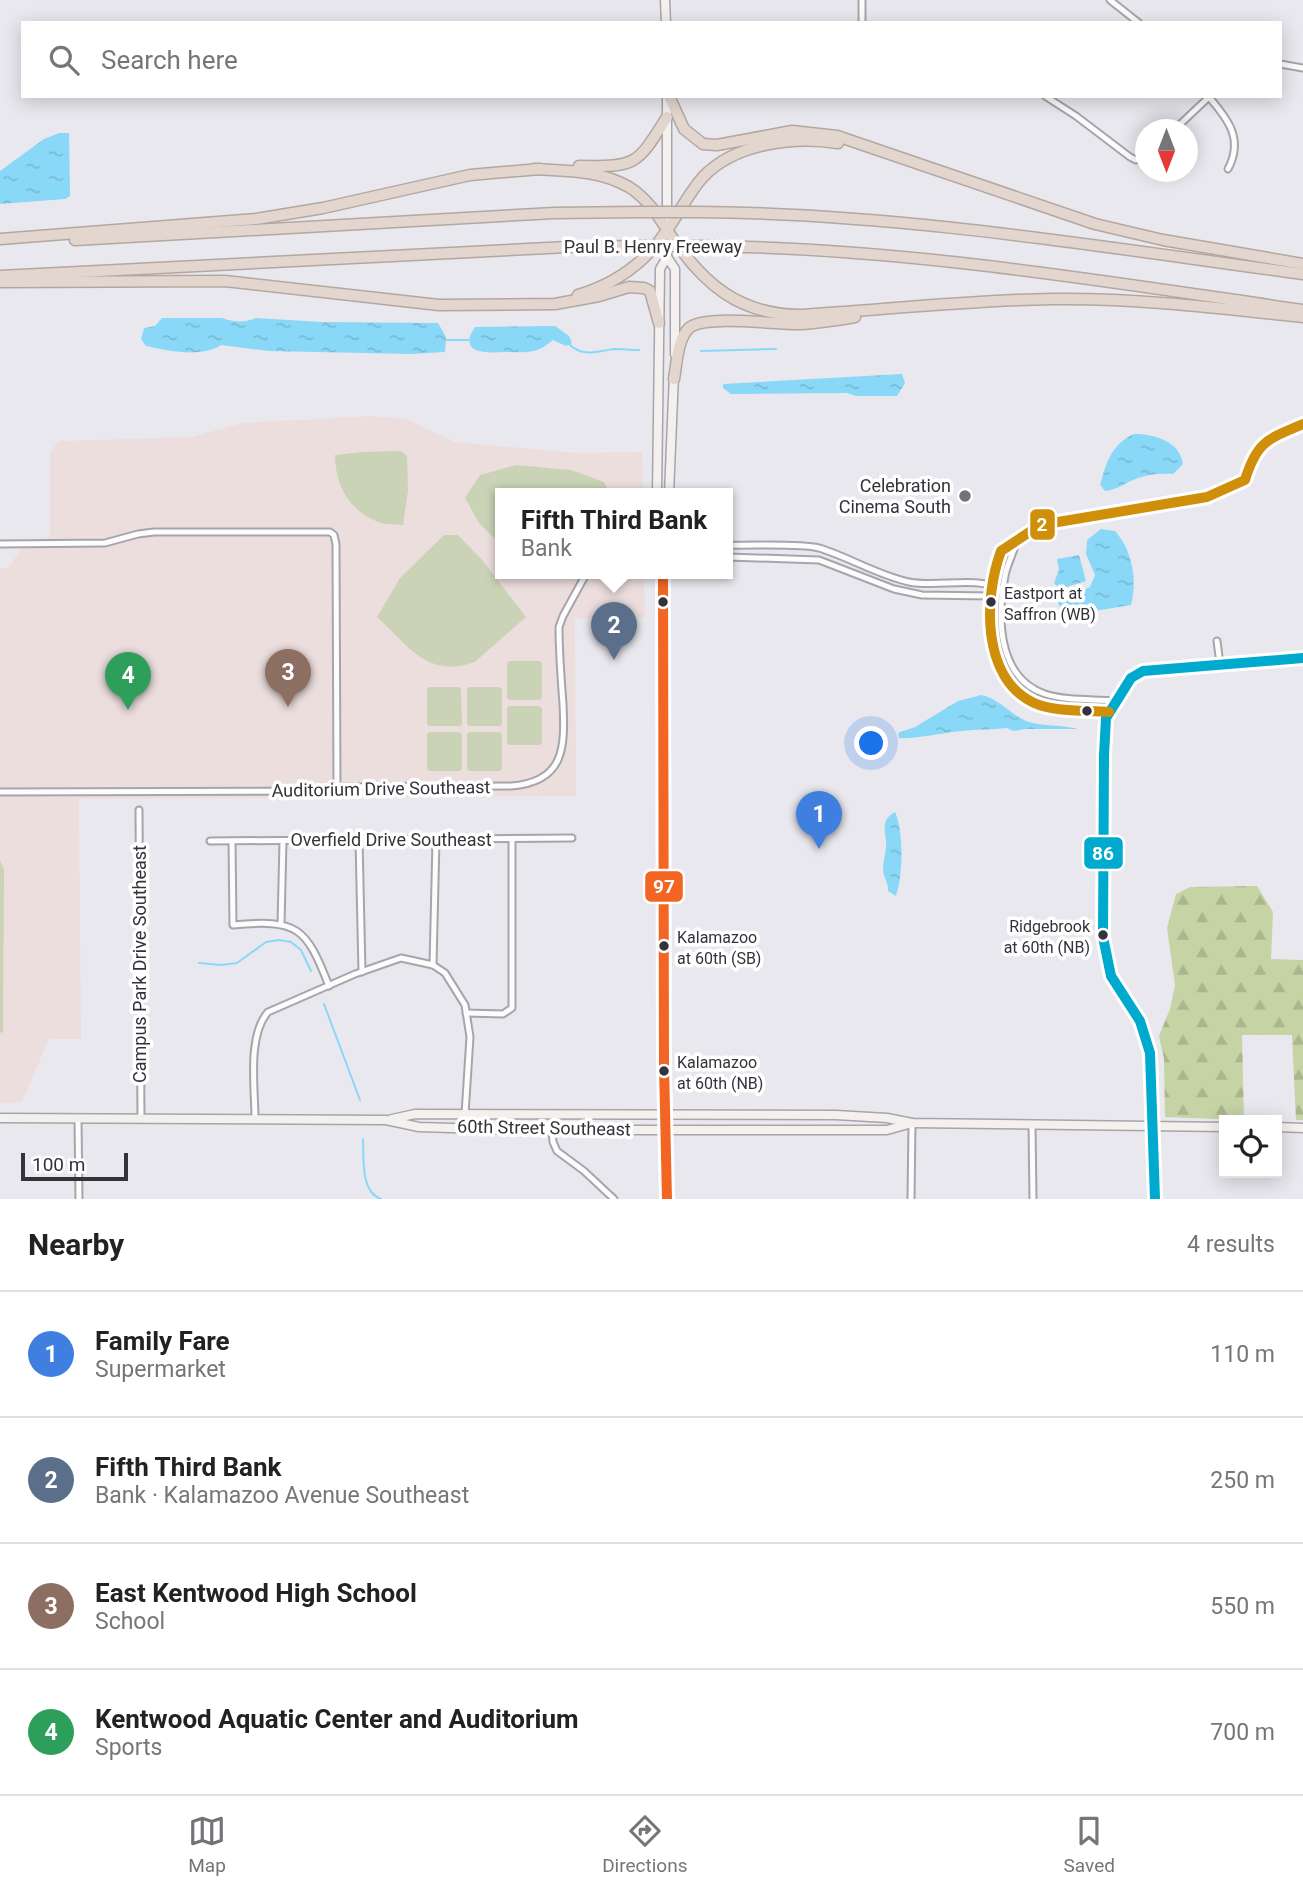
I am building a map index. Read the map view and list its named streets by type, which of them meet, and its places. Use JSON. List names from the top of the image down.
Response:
{
  "streets": {
    "highway": ["Paul B. Henry Freeway"],
    "main road": ["60th Street Southeast"],
    "street": ["Auditorium Drive Southeast", "Overfield Drive Southeast", "Campus Park Drive Southeast"]
  },
  "crossings": [
    ["Campus Park Drive Southeast", "60th Street Southeast"]
  ],
  "places": [
    "Celebration Cinema South",
    "Eastport at Saffron (WB)",
    "Ridgebrook at 60th (NB)",
    "Kalamazoo at 60th (SB)",
    "Kalamazoo at 60th (NB)"
  ],
  "lines": ["transit line 2", "transit line 97", "transit line 86"],
  "scale_bar": "100 m",
  "north": "bottom",
  "page": {
    "search": "Search here",
    "popup": ["Fifth Third Bank", "Bank"],
    "pins": [
      "2",
      "3",
      "4",
      "1"
    ],
    "scale": "100 m",
    "heading": ["Nearby", "4 results"],
    "list": [
      {
        "mark": "1",
        "name": "Family Fare",
        "note": "Supermarket",
        "value": "110 m"
      },
      {
        "mark": "2",
        "name": "Fifth Third Bank",
        "note": "Bank · Kalamazoo Avenue Southeast",
        "value": "250 m"
      },
      {
        "mark": "3",
        "name": "East Kentwood High School",
        "note": "School",
        "value": "550 m"
      },
      {
        "mark": "4",
        "name": "Kentwood Aquatic Center and Auditorium",
        "note": "Sports",
        "value": "700 m"
      }
    ],
    "nav": ["Map", "Directions", "Saved"]
  }
}
